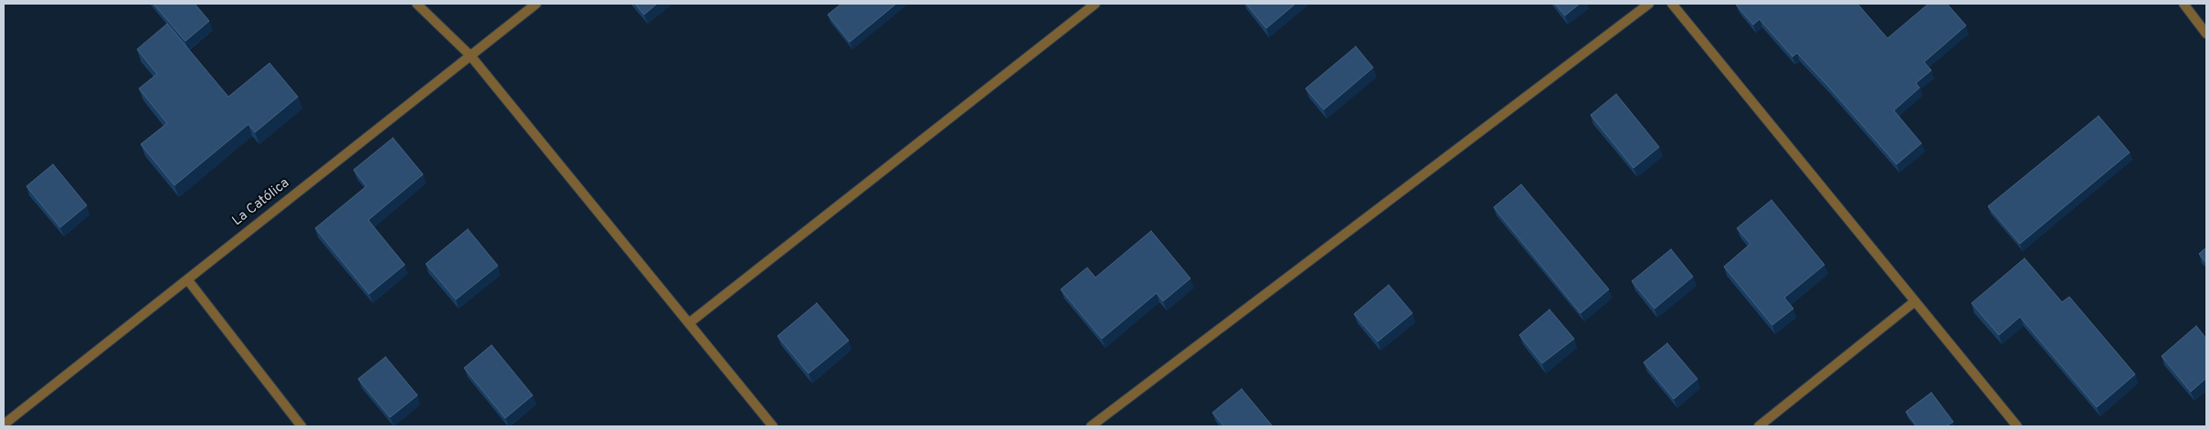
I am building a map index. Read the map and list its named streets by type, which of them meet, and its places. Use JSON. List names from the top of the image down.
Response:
{
  "streets": {
    "street": ["La Católica"]
  }
}
